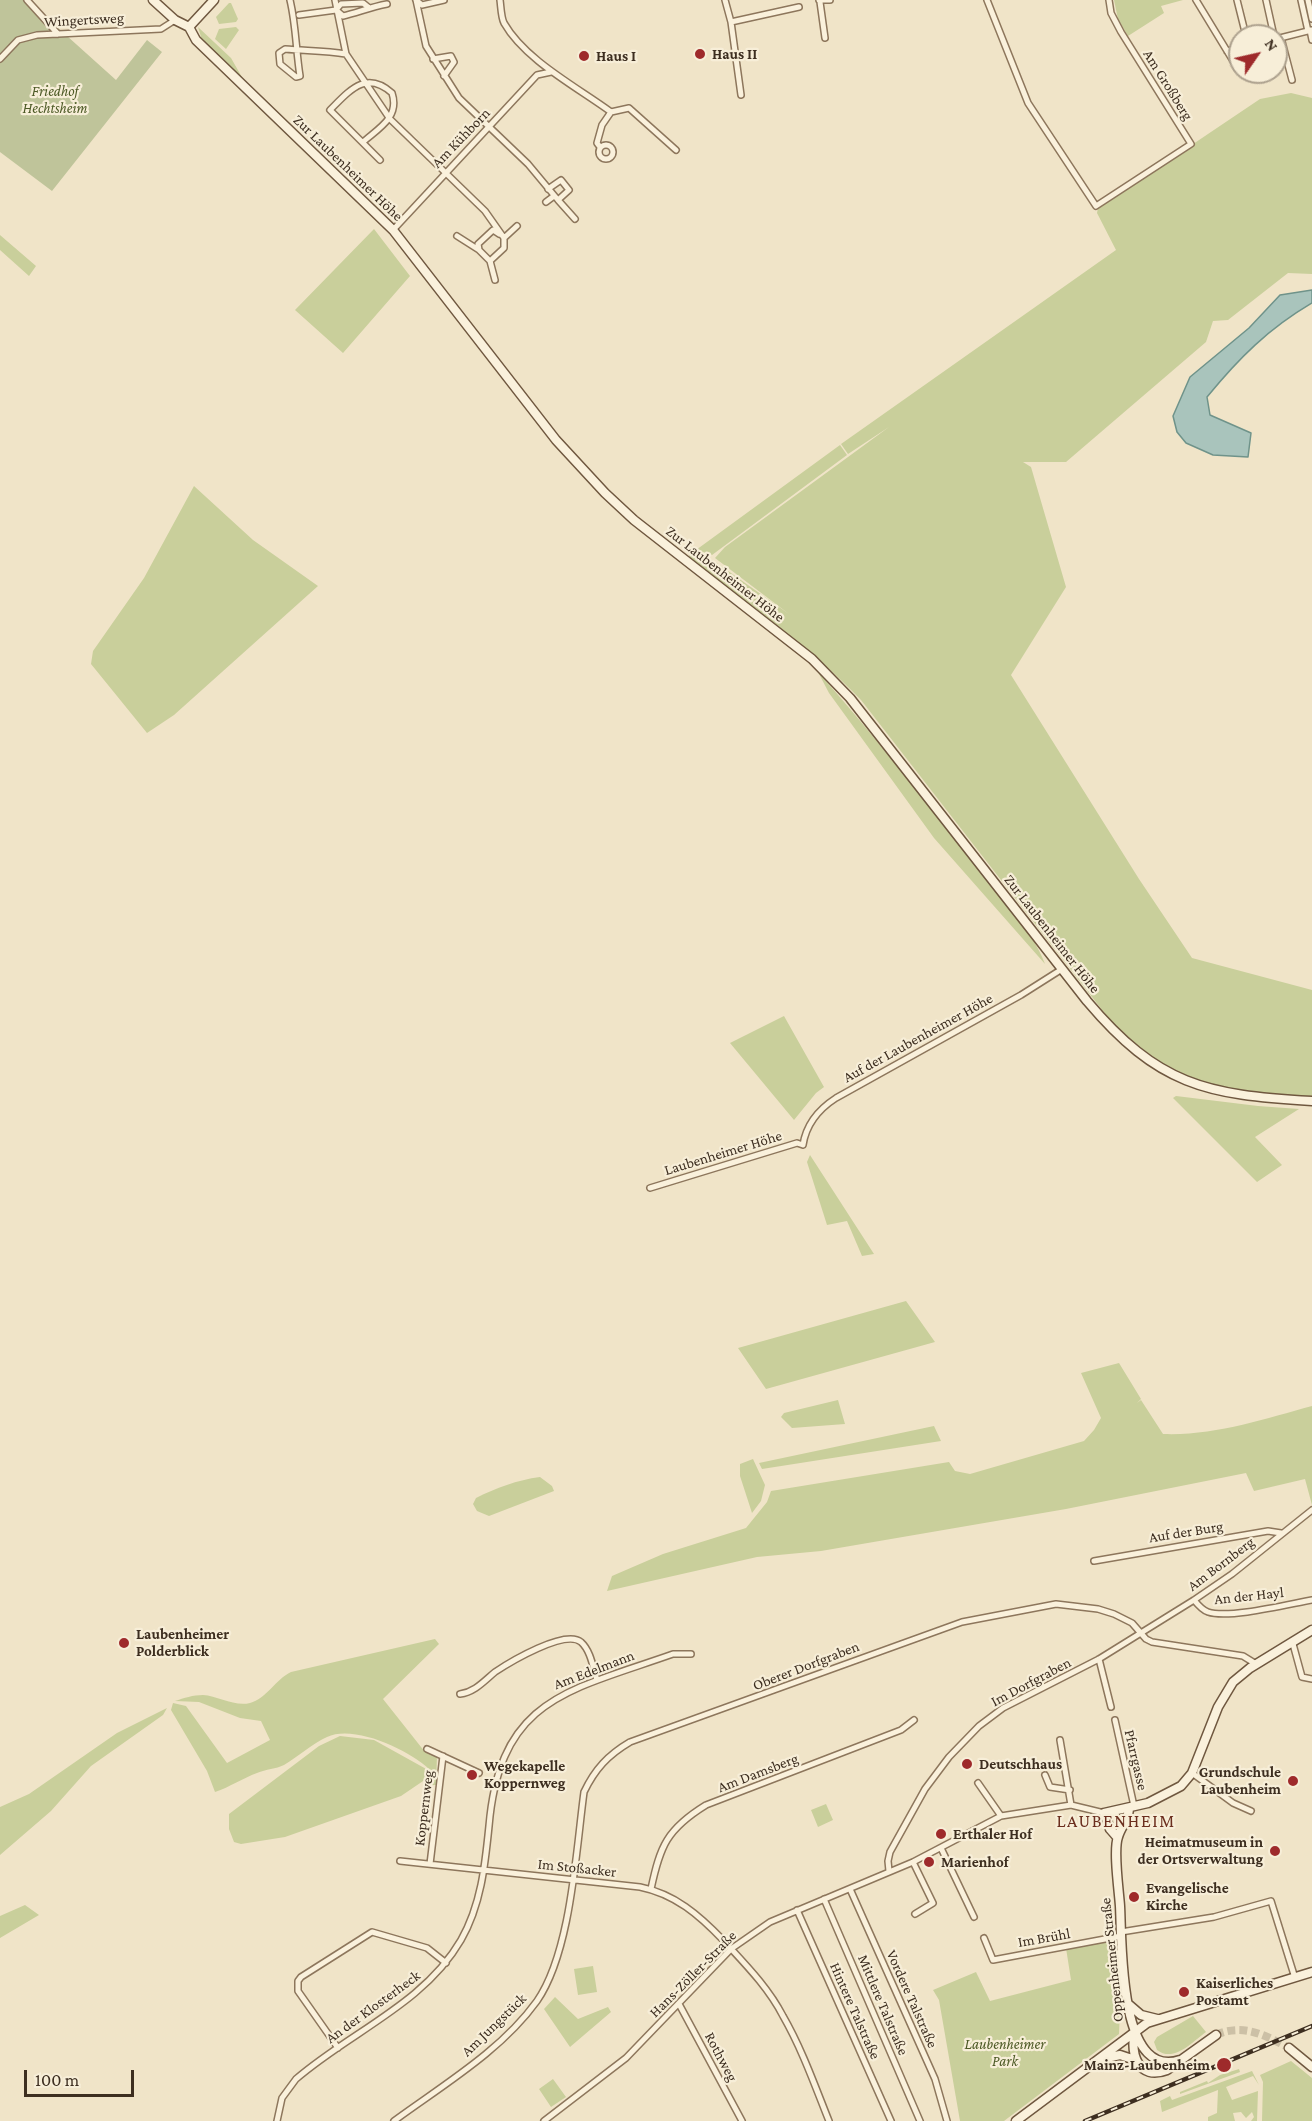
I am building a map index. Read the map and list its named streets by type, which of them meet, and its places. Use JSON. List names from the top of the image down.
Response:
{
  "streets": {
    "street": [
      "Wingertsweg",
      "Am Großberg",
      "Am Kühborn",
      "Zur Laubenheimer Höhe",
      "Auf der Laubenheimer Höhe",
      "Laubenheimer Höhe",
      "Auf der Burg",
      "Am Bornberg",
      "An der Hayl",
      "Oberer Dorfgraben",
      "Am Edelmann",
      "Im Dorfgraben",
      "Pfarrgasse",
      "Am Damsberg",
      "Koppernweg",
      "Im Stoßacker",
      "Im Brühl",
      "Oppenheimer Straße",
      "Hans-Zöller-Straße",
      "Vordere Talstraße",
      "Mittlere Talstraße",
      "An der Klosterheck",
      "Hintere Talstraße",
      "Am Jungstück",
      "Rothweg"
    ]
  },
  "crossings": [
    ["Wingertsweg", "Zur Laubenheimer Höhe"],
    ["Am Kühborn", "Zur Laubenheimer Höhe"],
    ["Zur Laubenheimer Höhe", "Auf der Laubenheimer Höhe"],
    ["Auf der Laubenheimer Höhe", "Laubenheimer Höhe"],
    ["Auf der Burg", "Am Bornberg"],
    ["Am Bornberg", "An der Hayl"],
    ["Am Bornberg", "Oberer Dorfgraben"],
    ["Am Bornberg", "Im Dorfgraben"],
    ["Oberer Dorfgraben", "Im Dorfgraben"],
    ["Oberer Dorfgraben", "Im Stoßacker"],
    ["Oberer Dorfgraben", "Am Jungstück"],
    ["Am Edelmann", "Im Stoßacker"],
    ["Am Edelmann", "An der Klosterheck"],
    ["Im Dorfgraben", "Hans-Zöller-Straße"],
    ["Pfarrgasse", "Oppenheimer Straße"],
    ["Am Damsberg", "Im Stoßacker"],
    ["Koppernweg", "Im Stoßacker"],
    ["Im Stoßacker", "Hans-Zöller-Straße"],
    ["Im Stoßacker", "An der Klosterheck"],
    ["Im Stoßacker", "Am Jungstück"],
    ["Im Brühl", "Oppenheimer Straße"],
    ["Hans-Zöller-Straße", "Vordere Talstraße"],
    ["Hans-Zöller-Straße", "Mittlere Talstraße"],
    ["Hans-Zöller-Straße", "Hintere Talstraße"],
    ["Hans-Zöller-Straße", "Rothweg"]
  ],
  "districts": ["LAUBENHEIM"],
  "parks": ["Friedhof Hechtsheim", "Laubenheimer Park"],
  "places": [
    "Haus II",
    "Haus I",
    "Laubenheimer Polderblick",
    "Deutschhaus",
    "Wegekapelle Koppernweg",
    "Grundschule Laubenheim",
    "Erthaler Hof",
    "Heimatmuseum in der Ortsverwaltung",
    "Marienhof",
    "Evangelische Kirche",
    "Kaiserliches Postamt",
    "Mainz-Laubenheim"
  ],
  "scale_bar": "100 m",
  "north": "top right"
}
